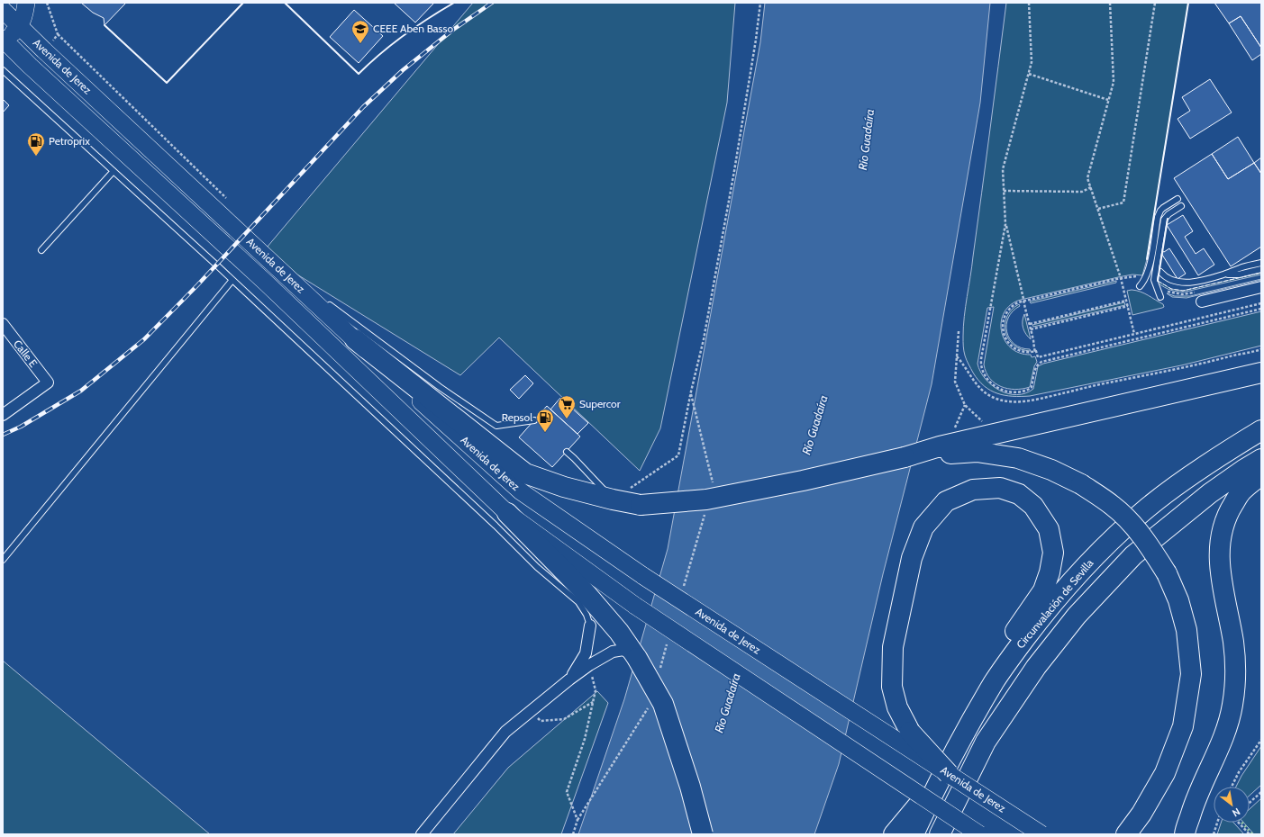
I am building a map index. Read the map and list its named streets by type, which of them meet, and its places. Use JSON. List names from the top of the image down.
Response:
{
  "streets": {
    "highway": ["Circunvalación de Sevilla"],
    "main road": ["Avenida de Jerez"],
    "street": ["Calle E"]
  },
  "crossings": [
    ["Avenida de Jerez", "Circunvalación de Sevilla"]
  ],
  "water": ["Río Guadaíra"],
  "places": {
    "school or university": ["CEEE Aben Basso"],
    "fuel station": ["Petroprix", "Repsol"],
    "supermarket": ["Supercor"]
  },
  "north": "bottom right"
}
